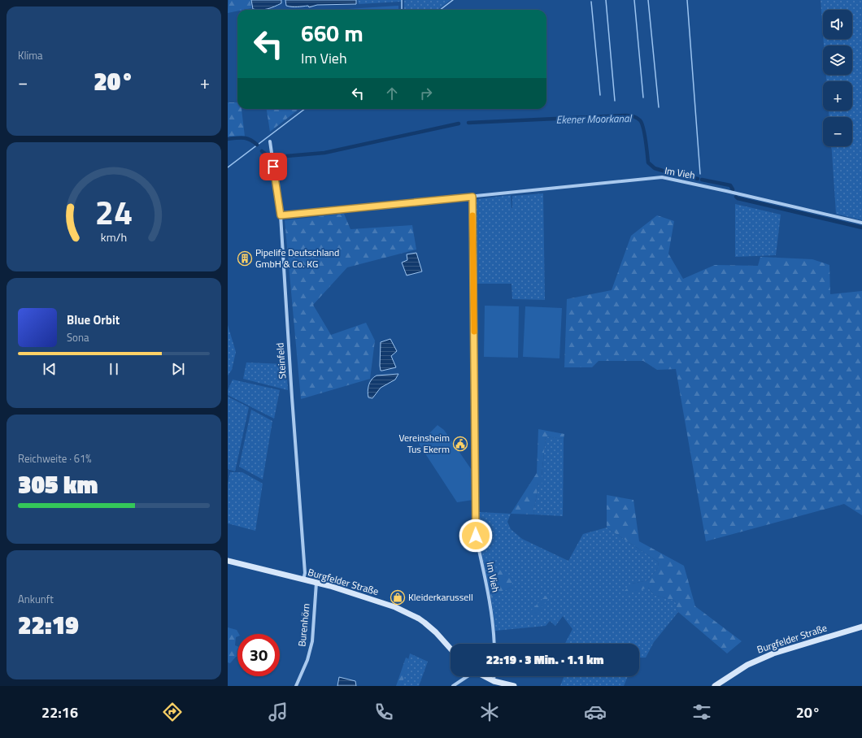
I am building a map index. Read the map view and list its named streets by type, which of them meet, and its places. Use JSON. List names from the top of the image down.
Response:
{
  "streets": {
    "street": [
      "Im Vieh",
      "Steinfeld",
      "Burgfelder Straße",
      "Burenhörn"
    ]
  },
  "crossings": [
    ["Im Vieh", "Steinfeld"],
    ["Steinfeld", "Burgfelder Straße"],
    ["Burgfelder Straße", "Burenhörn"]
  ],
  "water": ["Ekener Moorkanal"],
  "places": {
    "building": ["Pipelife Deutschland GmbH & Co. KG"],
    "public building": ["Vereinsheim Tus Ekerm"],
    "shop": ["Kleiderkarussell"]
  },
  "page": {
    "tile": [
      "Klima",
      ["Reichweite · 61%", "305 km"],
      ["Ankunft", "22:19"]
    ],
    "map_buttons": ["+", "−"],
    "turn": ["660 m", "Im Vieh"],
    "heat": ["−", "20°", "+"],
    "song": ["Blue Orbit", "Sona"],
    "limit": "30",
    "trip": "22:19 · 3 Min. · 1.1 km",
    "tabs": ["22:16", "20°"],
    "gauge": ["24", "km/h"]
  }
}
